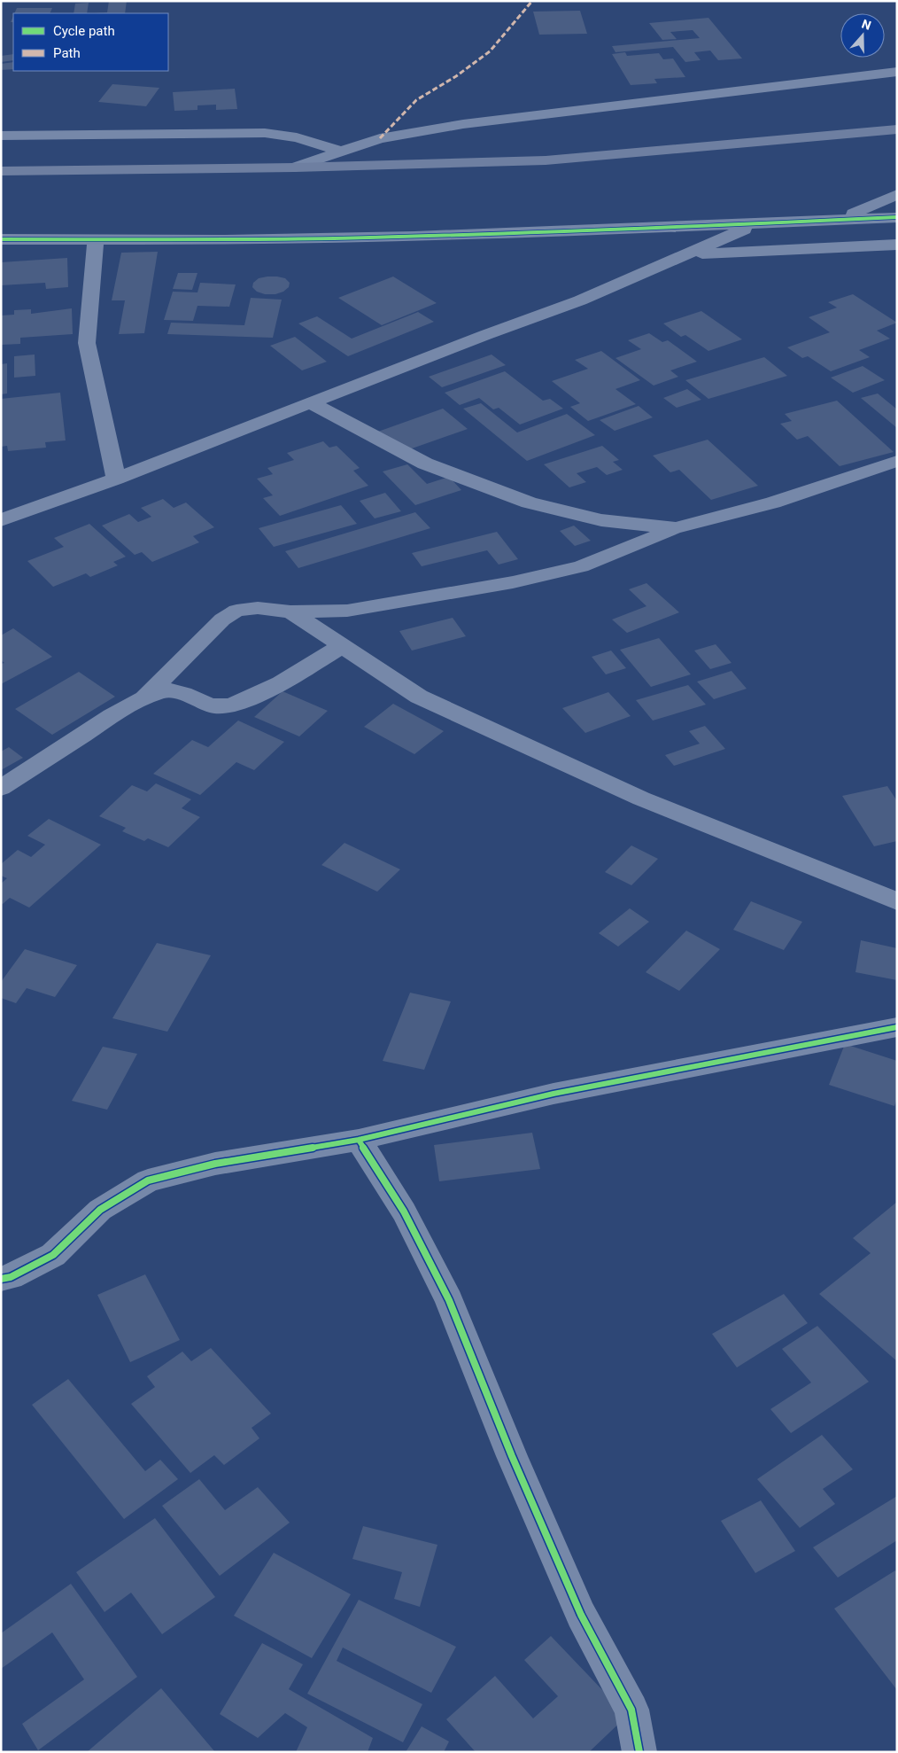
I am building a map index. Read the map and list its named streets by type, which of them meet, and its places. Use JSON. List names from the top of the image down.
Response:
{
  "legend": ["Cycle path", "Path"],
  "north": "top"
}
